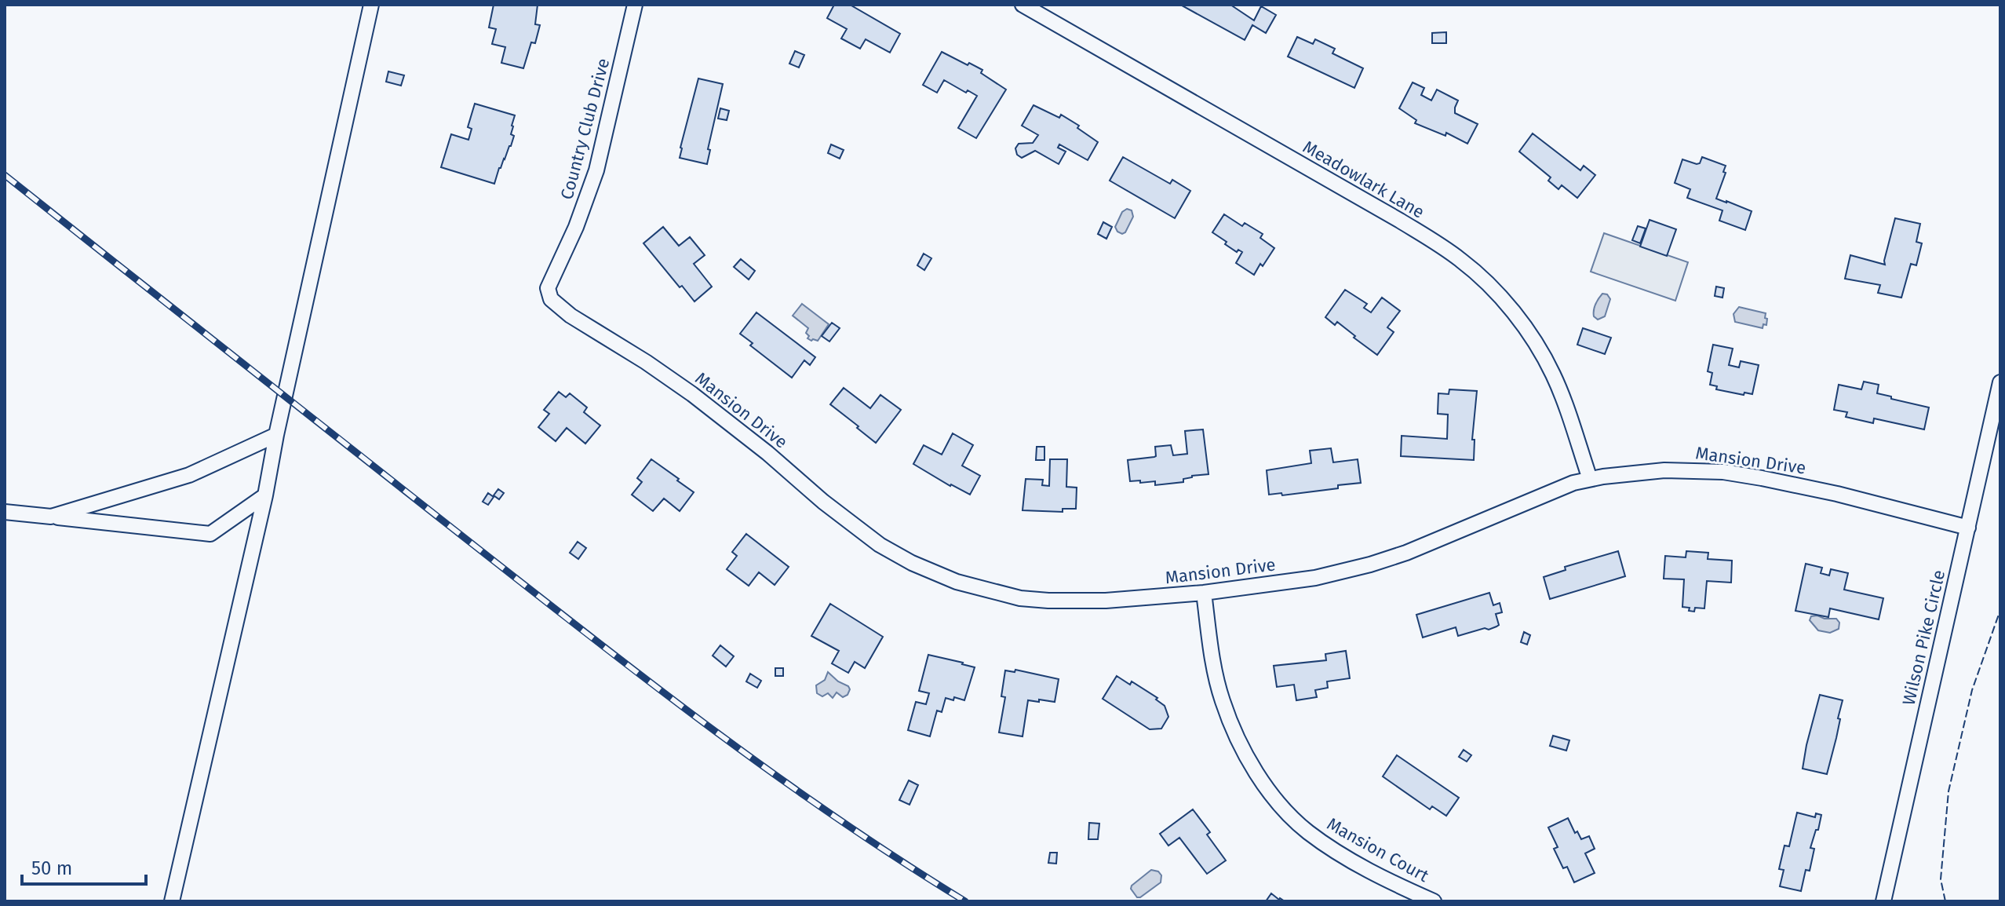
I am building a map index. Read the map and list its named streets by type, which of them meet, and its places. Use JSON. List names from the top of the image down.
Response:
{
  "streets": {
    "street": [
      "Country Club Drive",
      "Meadowlark Lane",
      "Mansion Drive",
      "Wilson Pike Circle",
      "Mansion Court"
    ]
  },
  "crossings": [
    ["Country Club Drive", "Mansion Drive"],
    ["Meadowlark Lane", "Mansion Drive"],
    ["Mansion Drive", "Wilson Pike Circle"],
    ["Mansion Drive", "Mansion Court"]
  ],
  "scale_bar": "50 m"
}
